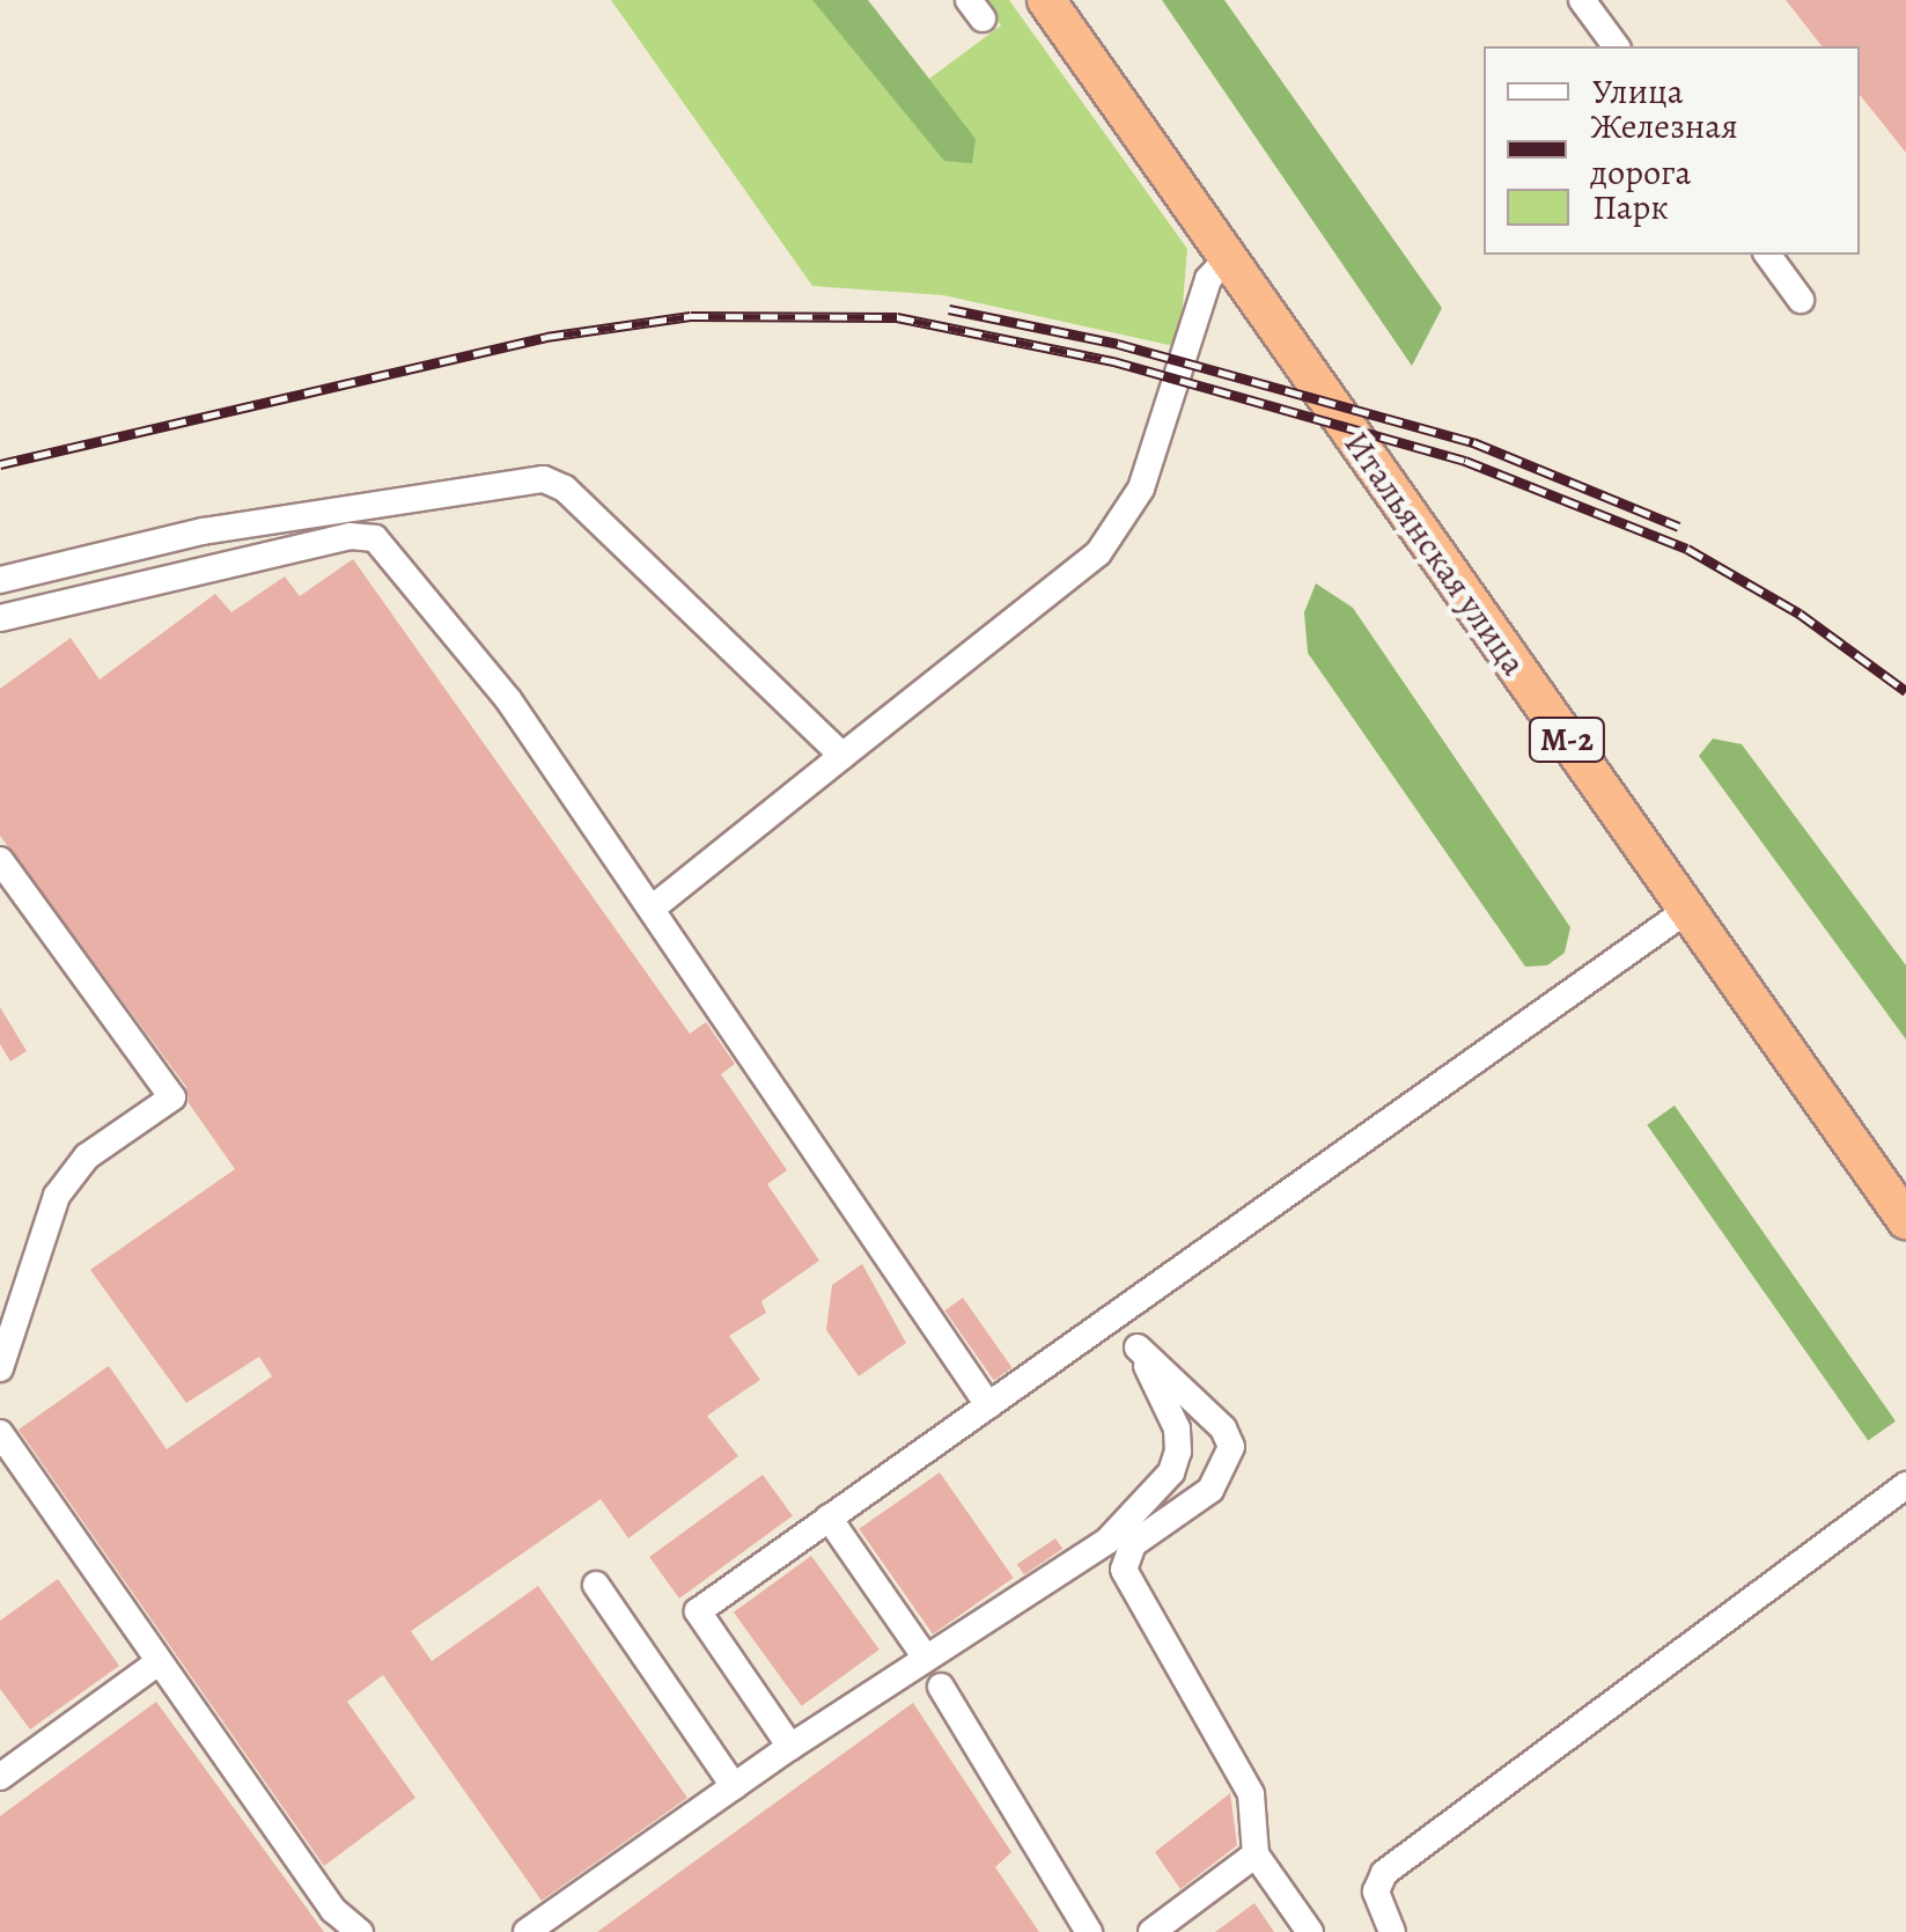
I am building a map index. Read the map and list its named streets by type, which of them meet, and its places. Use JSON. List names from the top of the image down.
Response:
{
  "streets": {
    "highway": ["Итальянская улица", "М-2"]
  },
  "legend": ["Улица", "Железная дорога", "Парк"]
}
